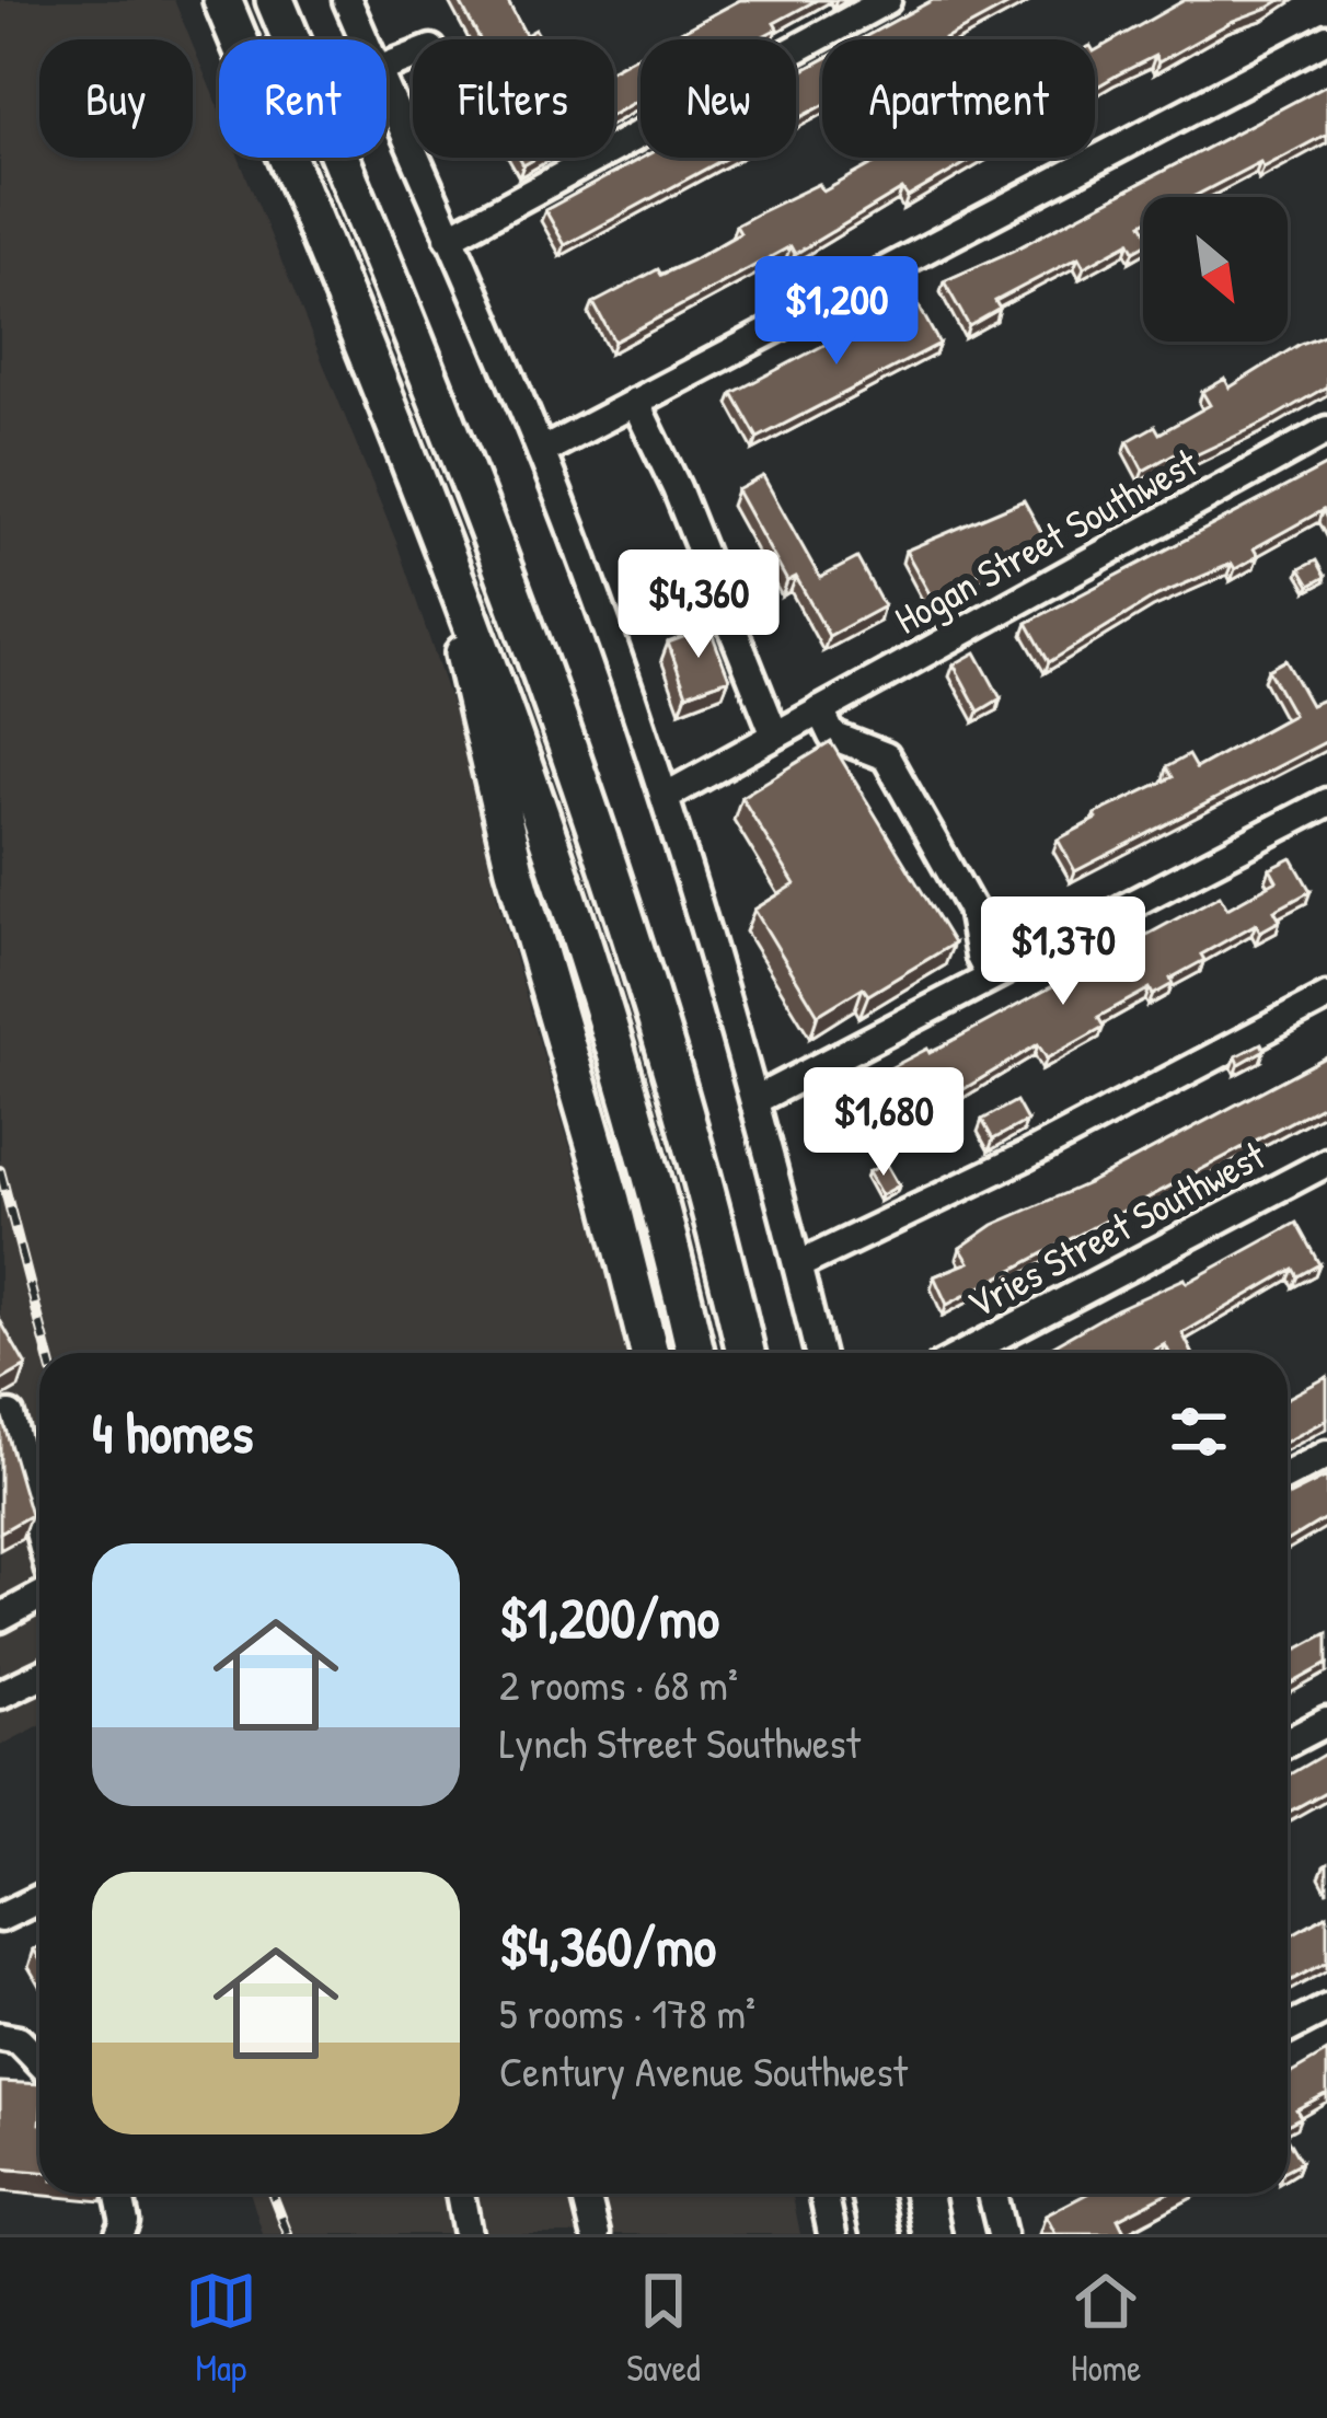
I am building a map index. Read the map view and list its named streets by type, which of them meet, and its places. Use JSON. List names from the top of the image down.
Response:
{
  "streets": {
    "street": ["Hogan Street Southwest", "Vries Street Southwest"]
  },
  "north": "bottom right",
  "page": {
    "chip": [
      "Buy",
      "Rent",
      "Filters",
      "New",
      "Apartment"
    ],
    "price": [
      "$1,200",
      "$4,360",
      "$1,370",
      "$1,680"
    ],
    "heading": "4 homes",
    "list": [
      {
        "name": "$1,200/mo",
        "note": "2 rooms · 68 m² · Lynch Street Southwest"
      },
      {
        "name": "$4,360/mo",
        "note": "5 rooms · 178 m² · Century Avenue Southwest"
      }
    ],
    "tabs": ["Map", "Saved", "Home"]
  }
}
